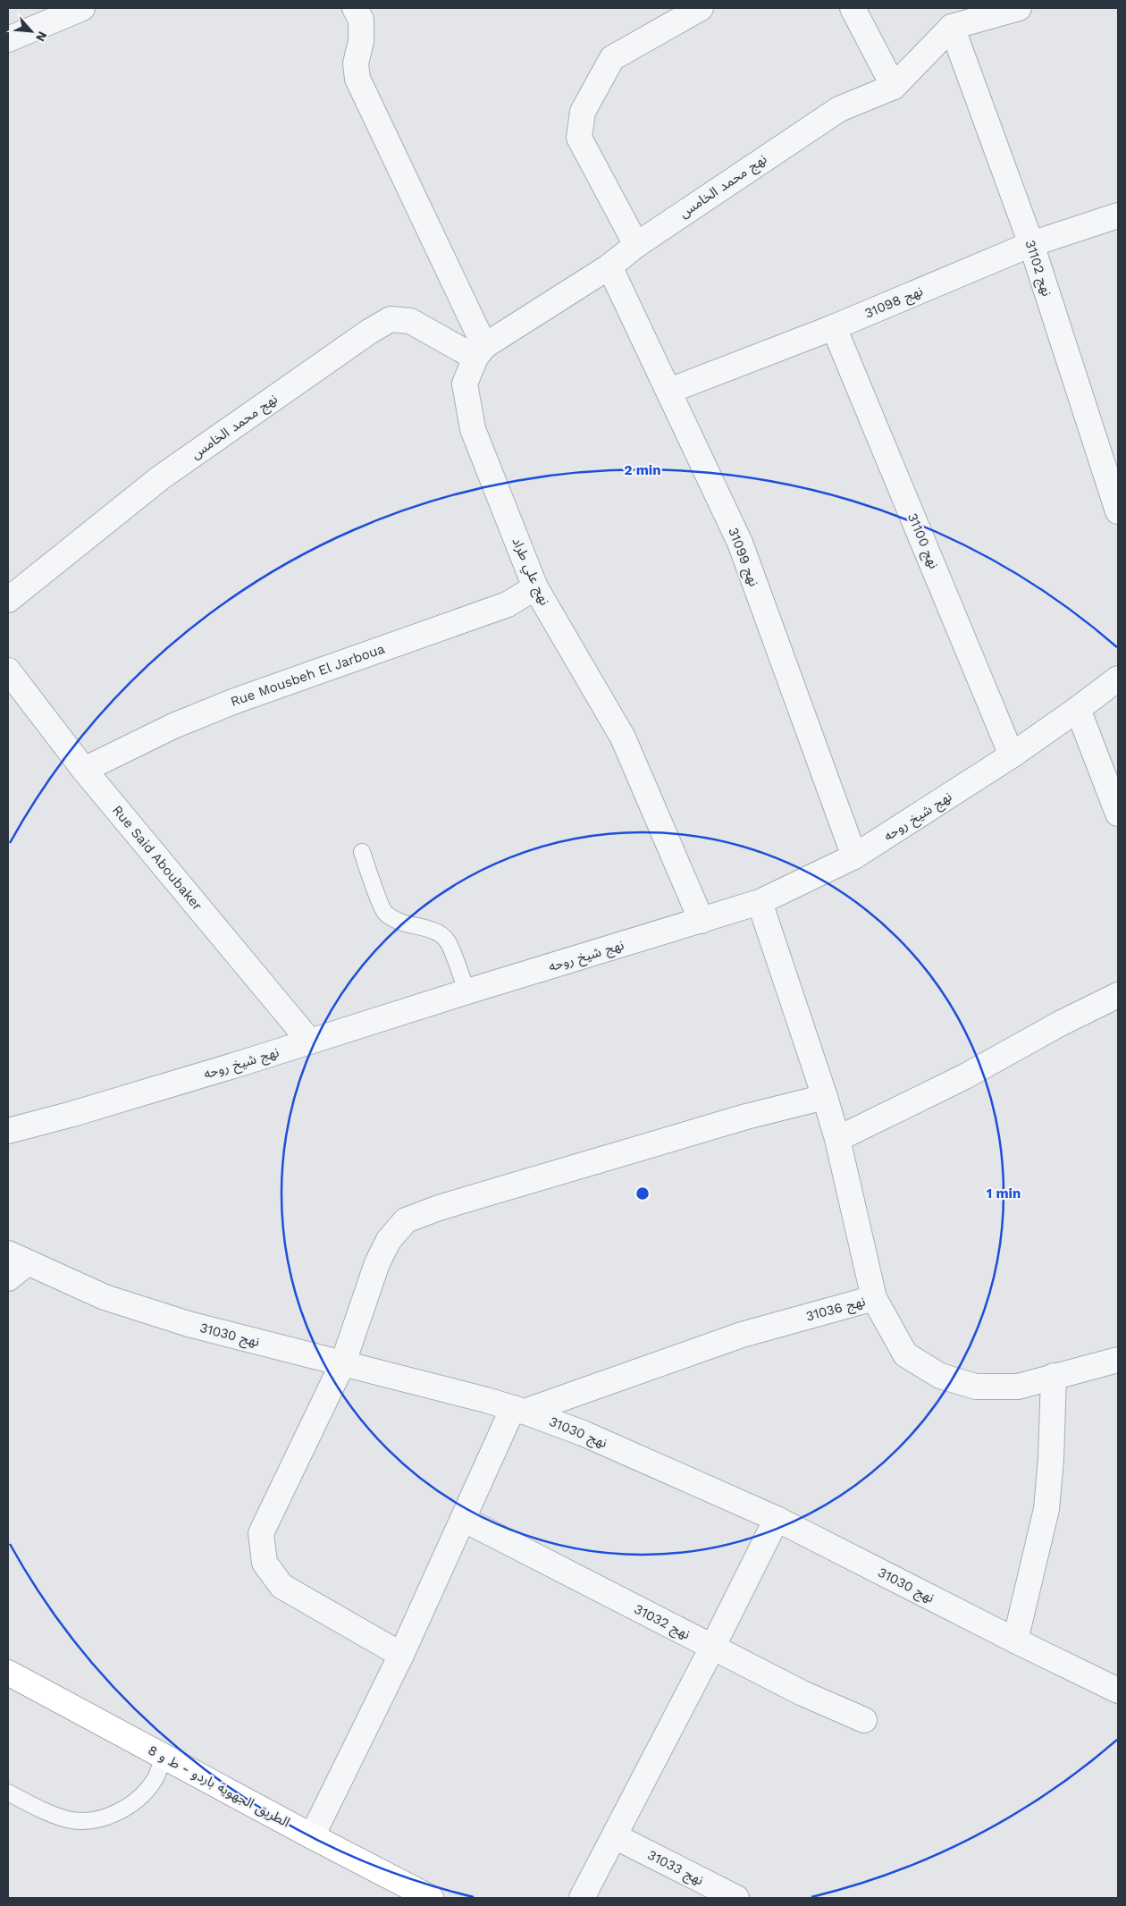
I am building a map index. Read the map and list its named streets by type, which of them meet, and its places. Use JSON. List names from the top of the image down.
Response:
{
  "streets": {
    "main road": ["الطريق الجهوية باردو - ط و 8"],
    "street": [
      "نهج محمد الخامس",
      "نهج 31102",
      "نهج 31098",
      "نهج 31100",
      "نهج 31099",
      "نهج علي طراد",
      "Rue Mousbeh El Jarboua",
      "نهج شيخ روحه",
      "Rue Said Aboubaker",
      "نهج 31036",
      "نهج 31030",
      "نهج 31032",
      "نهج 31033"
    ]
  },
  "crossings": [
    ["نهج محمد الخامس", "نهج 31099"],
    ["نهج محمد الخامس", "نهج علي طراد"],
    ["نهج 31102", "نهج 31098"],
    ["نهج 31098", "نهج 31100"],
    ["نهج 31098", "نهج 31099"],
    ["نهج 31100", "نهج شيخ روحه"],
    ["نهج 31099", "نهج شيخ روحه"],
    ["نهج علي طراد", "Rue Mousbeh El Jarboua"],
    ["نهج علي طراد", "نهج شيخ روحه"],
    ["Rue Mousbeh El Jarboua", "Rue Said Aboubaker"],
    ["نهج شيخ روحه", "Rue Said Aboubaker"],
    ["نهج 31036", "نهج 31030"]
  ],
  "north": "bottom right",
  "rings": ["2 min", "1 min"]
}
